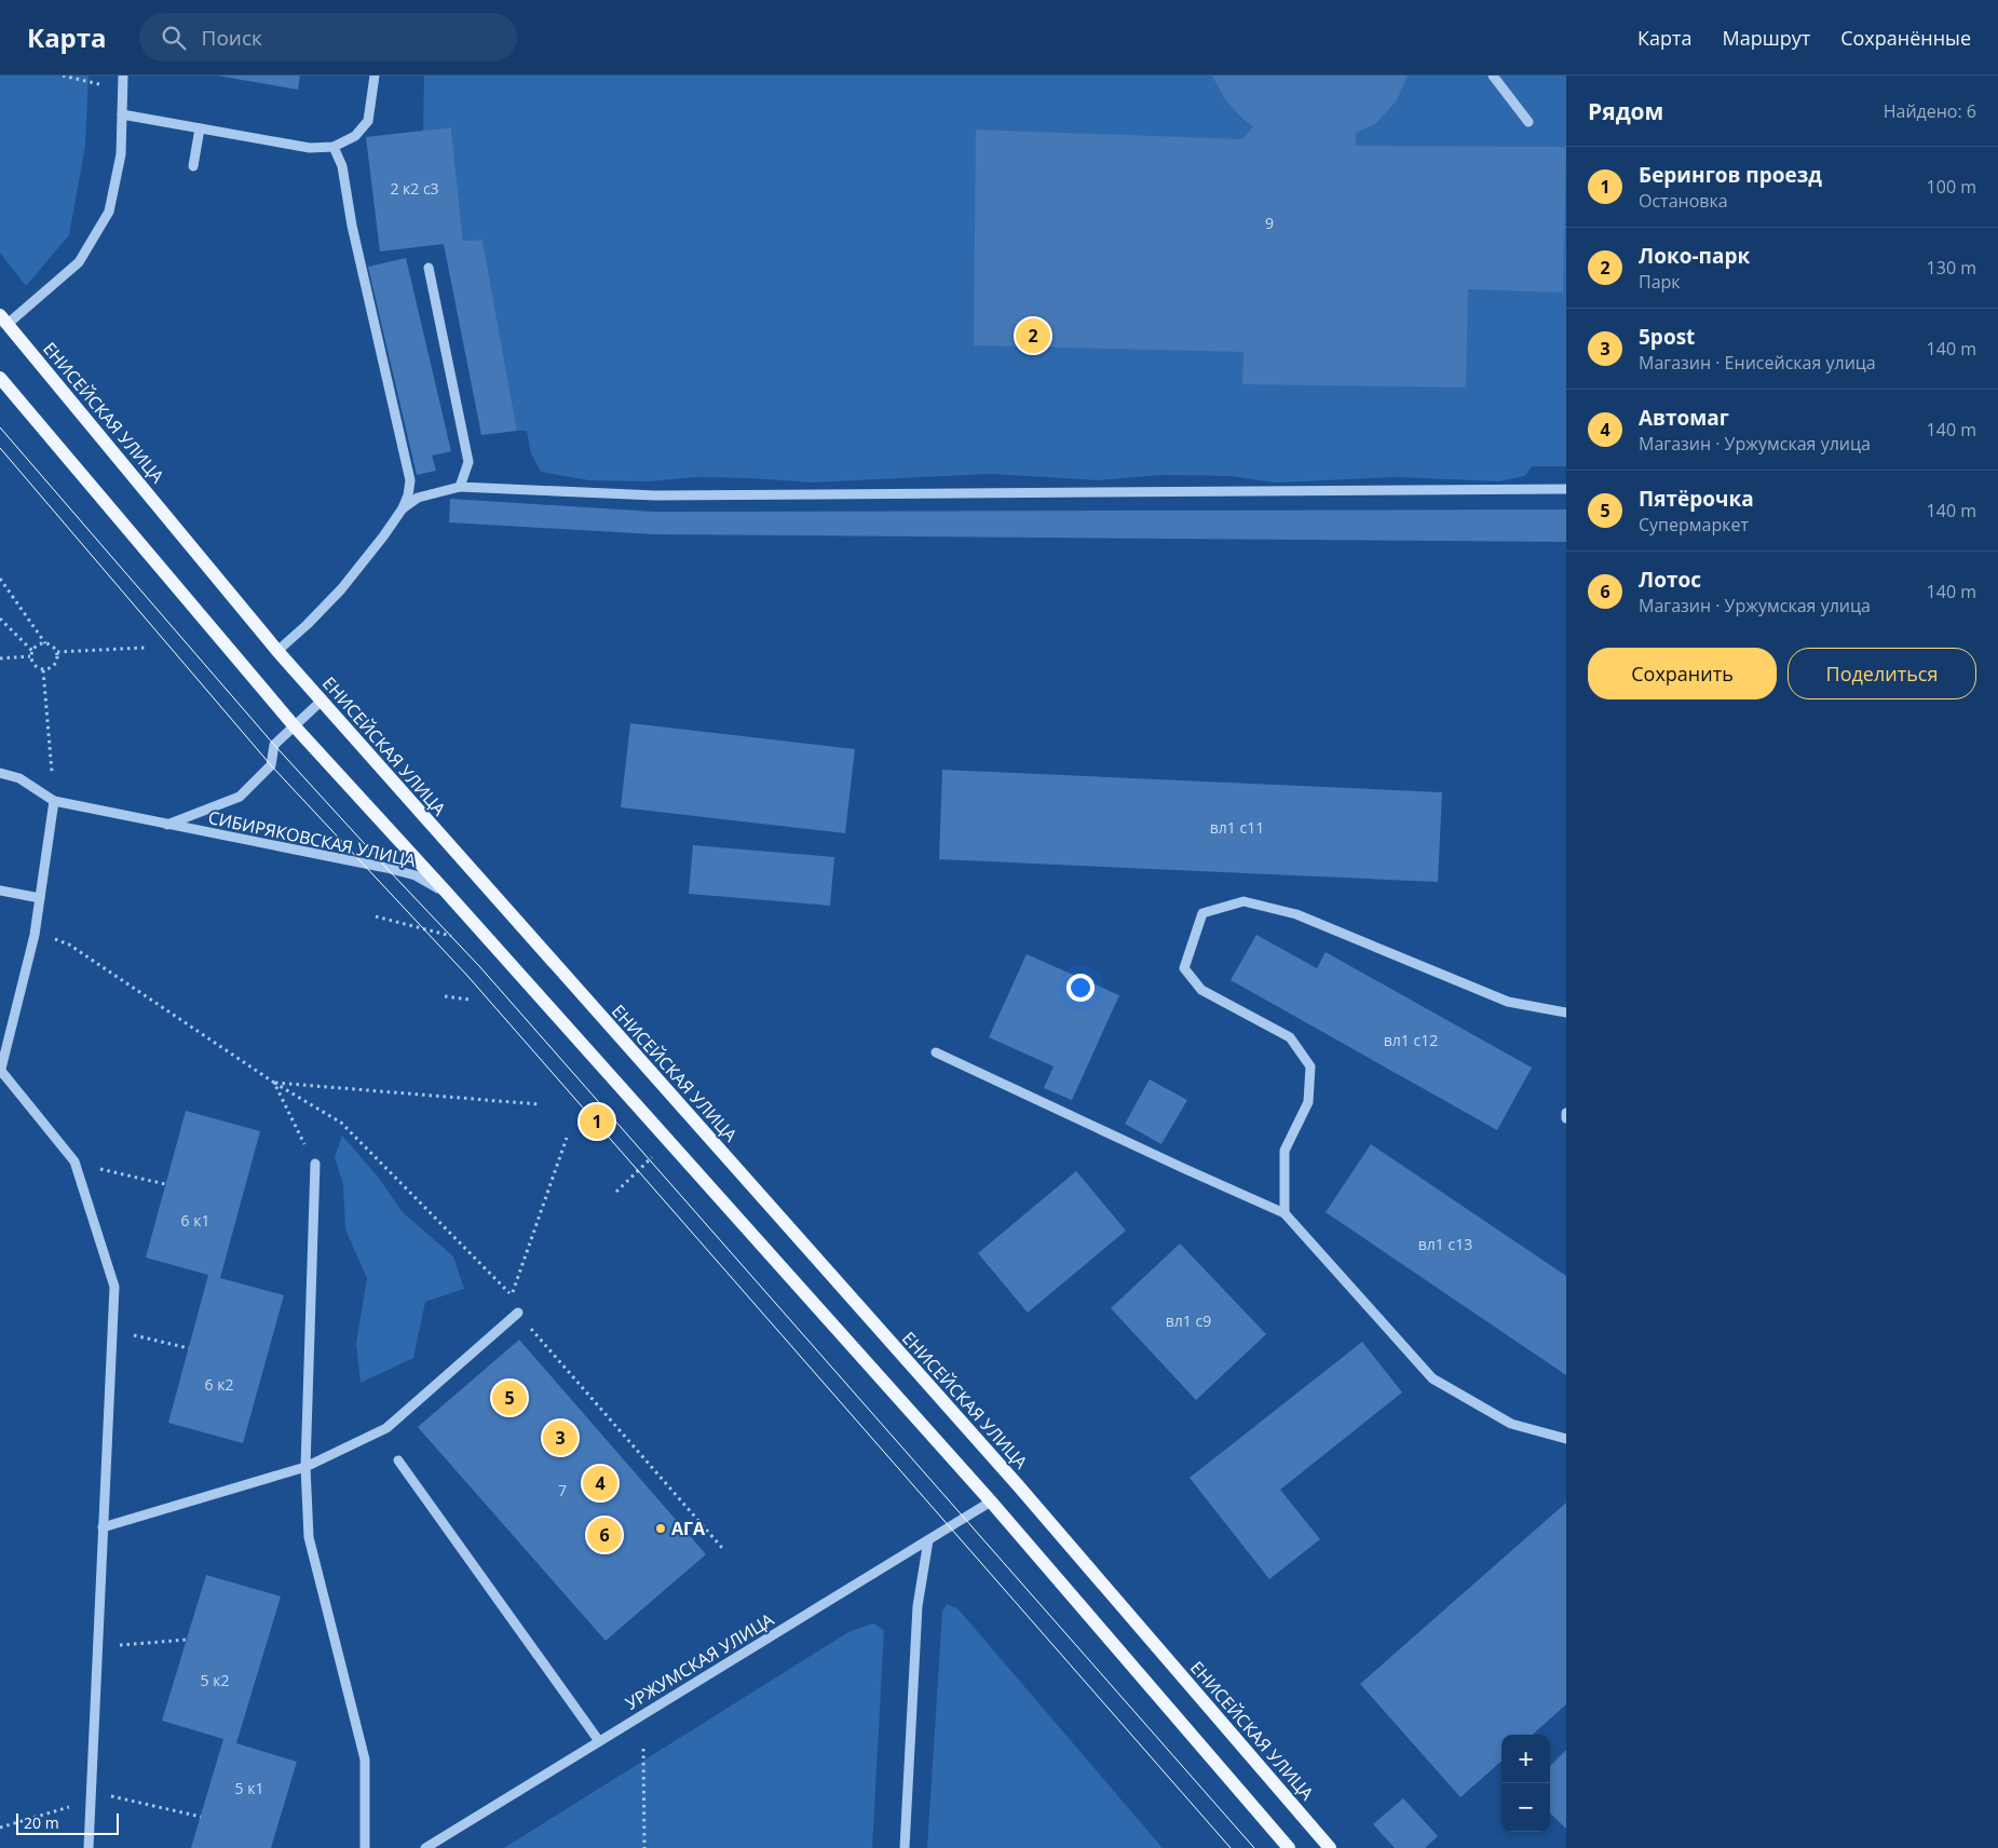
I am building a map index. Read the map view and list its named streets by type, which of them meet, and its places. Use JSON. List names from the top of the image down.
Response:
{
  "streets": {
    "main road": ["ЕНИСЕЙСКАЯ УЛИЦА"],
    "street": ["СИБИРЯКОВСКАЯ УЛИЦА", "УРЖУМСКАЯ УЛИЦА"]
  },
  "crossings": [
    ["ЕНИСЕЙСКАЯ УЛИЦА", "СИБИРЯКОВСКАЯ УЛИЦА"]
  ],
  "places": ["АГА"],
  "house_numbers": [
    "2 к2 с3",
    "9",
    "вл1 с11",
    "вл1 с12",
    "6 к1",
    "вл1 с13",
    "вл1 с9",
    "6 к2",
    "7",
    "5 к2",
    "5 к1"
  ],
  "scale_bar": "20 m",
  "page": {
    "header": "Карта",
    "search": "Поиск",
    "nav": ["Карта", "Маршрут", "Сохранённые"],
    "heading": ["Рядом", "Найдено: 6"],
    "list": [
      {
        "mark": "1",
        "name": "Берингов проезд",
        "note": "Остановка",
        "value": "100 m"
      },
      {
        "mark": "2",
        "name": "Локо-парк",
        "note": "Парк",
        "value": "130 m"
      },
      {
        "mark": "3",
        "name": "5post",
        "note": "Магазин · Енисейская улица",
        "value": "140 m"
      },
      {
        "mark": "4",
        "name": "Автомаг",
        "note": "Магазин · Уржумская улица",
        "value": "140 m"
      },
      {
        "mark": "5",
        "name": "Пятёрочка",
        "note": "Супермаркет",
        "value": "140 m"
      },
      {
        "mark": "6",
        "name": "Лотос",
        "note": "Магазин · Уржумская улица",
        "value": "140 m"
      }
    ],
    "pins": [
      "2",
      "1",
      "5",
      "3",
      "4",
      "6"
    ],
    "buttons": ["Сохранить", "Поделиться"],
    "map_buttons": ["+", "−"],
    "scale": "20 m"
  }
}
